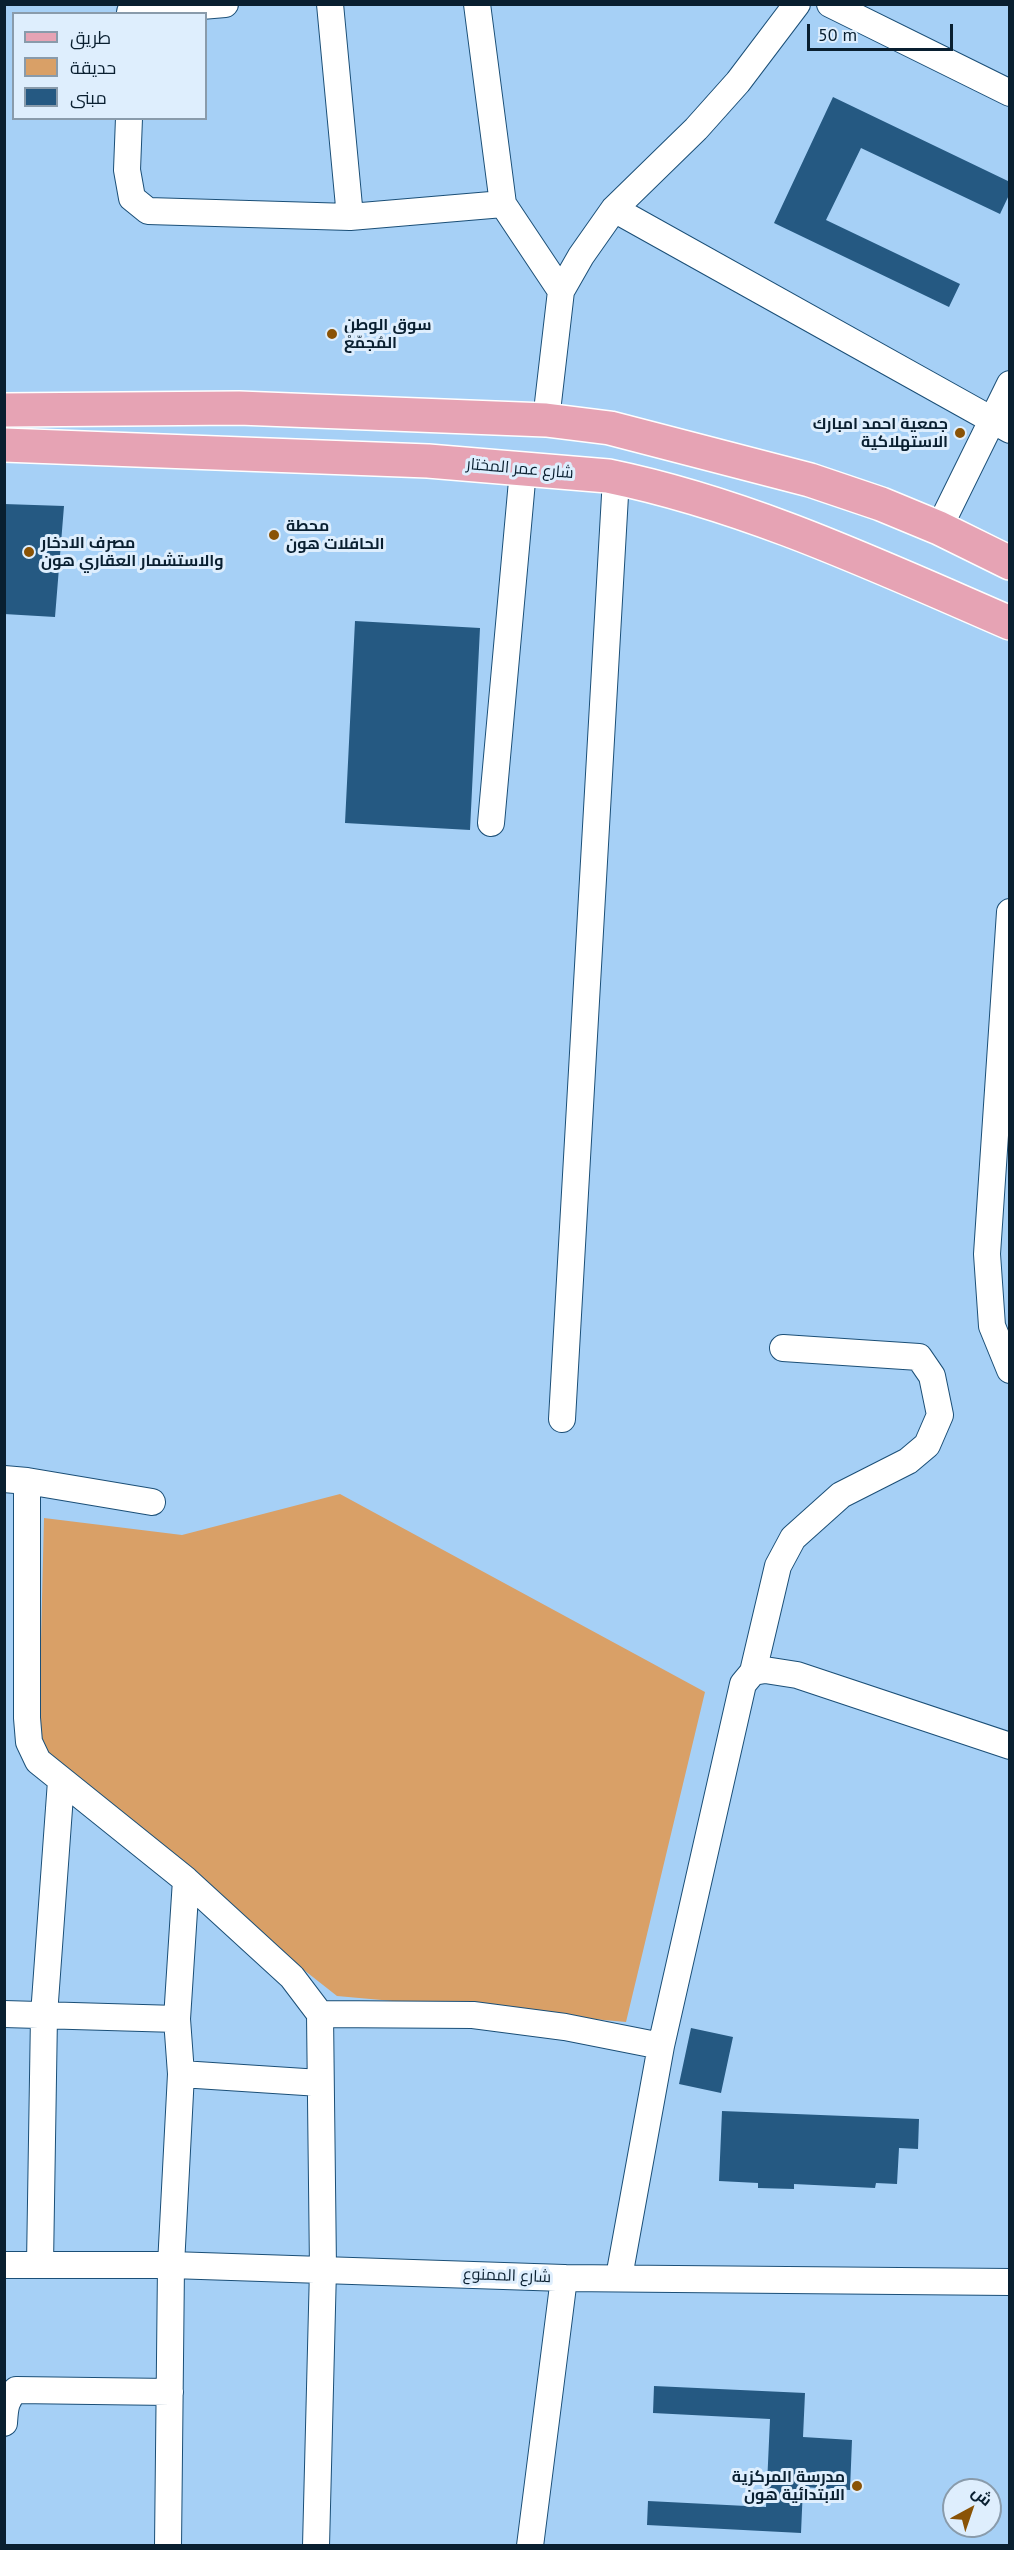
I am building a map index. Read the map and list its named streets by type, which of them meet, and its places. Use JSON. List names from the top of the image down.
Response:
{
  "streets": {
    "main road": ["شارع عمر المختار"],
    "street": ["شارع الممنوع"]
  },
  "places": [
    "سوق الوطن المُجمّعْ",
    "جمعية احمد امبارك الاستهلاكية",
    "محطة الحافلات هون",
    "مصرف الادخار والاستشمار العقاري هون",
    "مدرسة المركزية الابتدائية هون"
  ],
  "legend": ["طريق", "حديقة", "مبنى"],
  "scale_bar": "50 m",
  "north": "top right"
}
